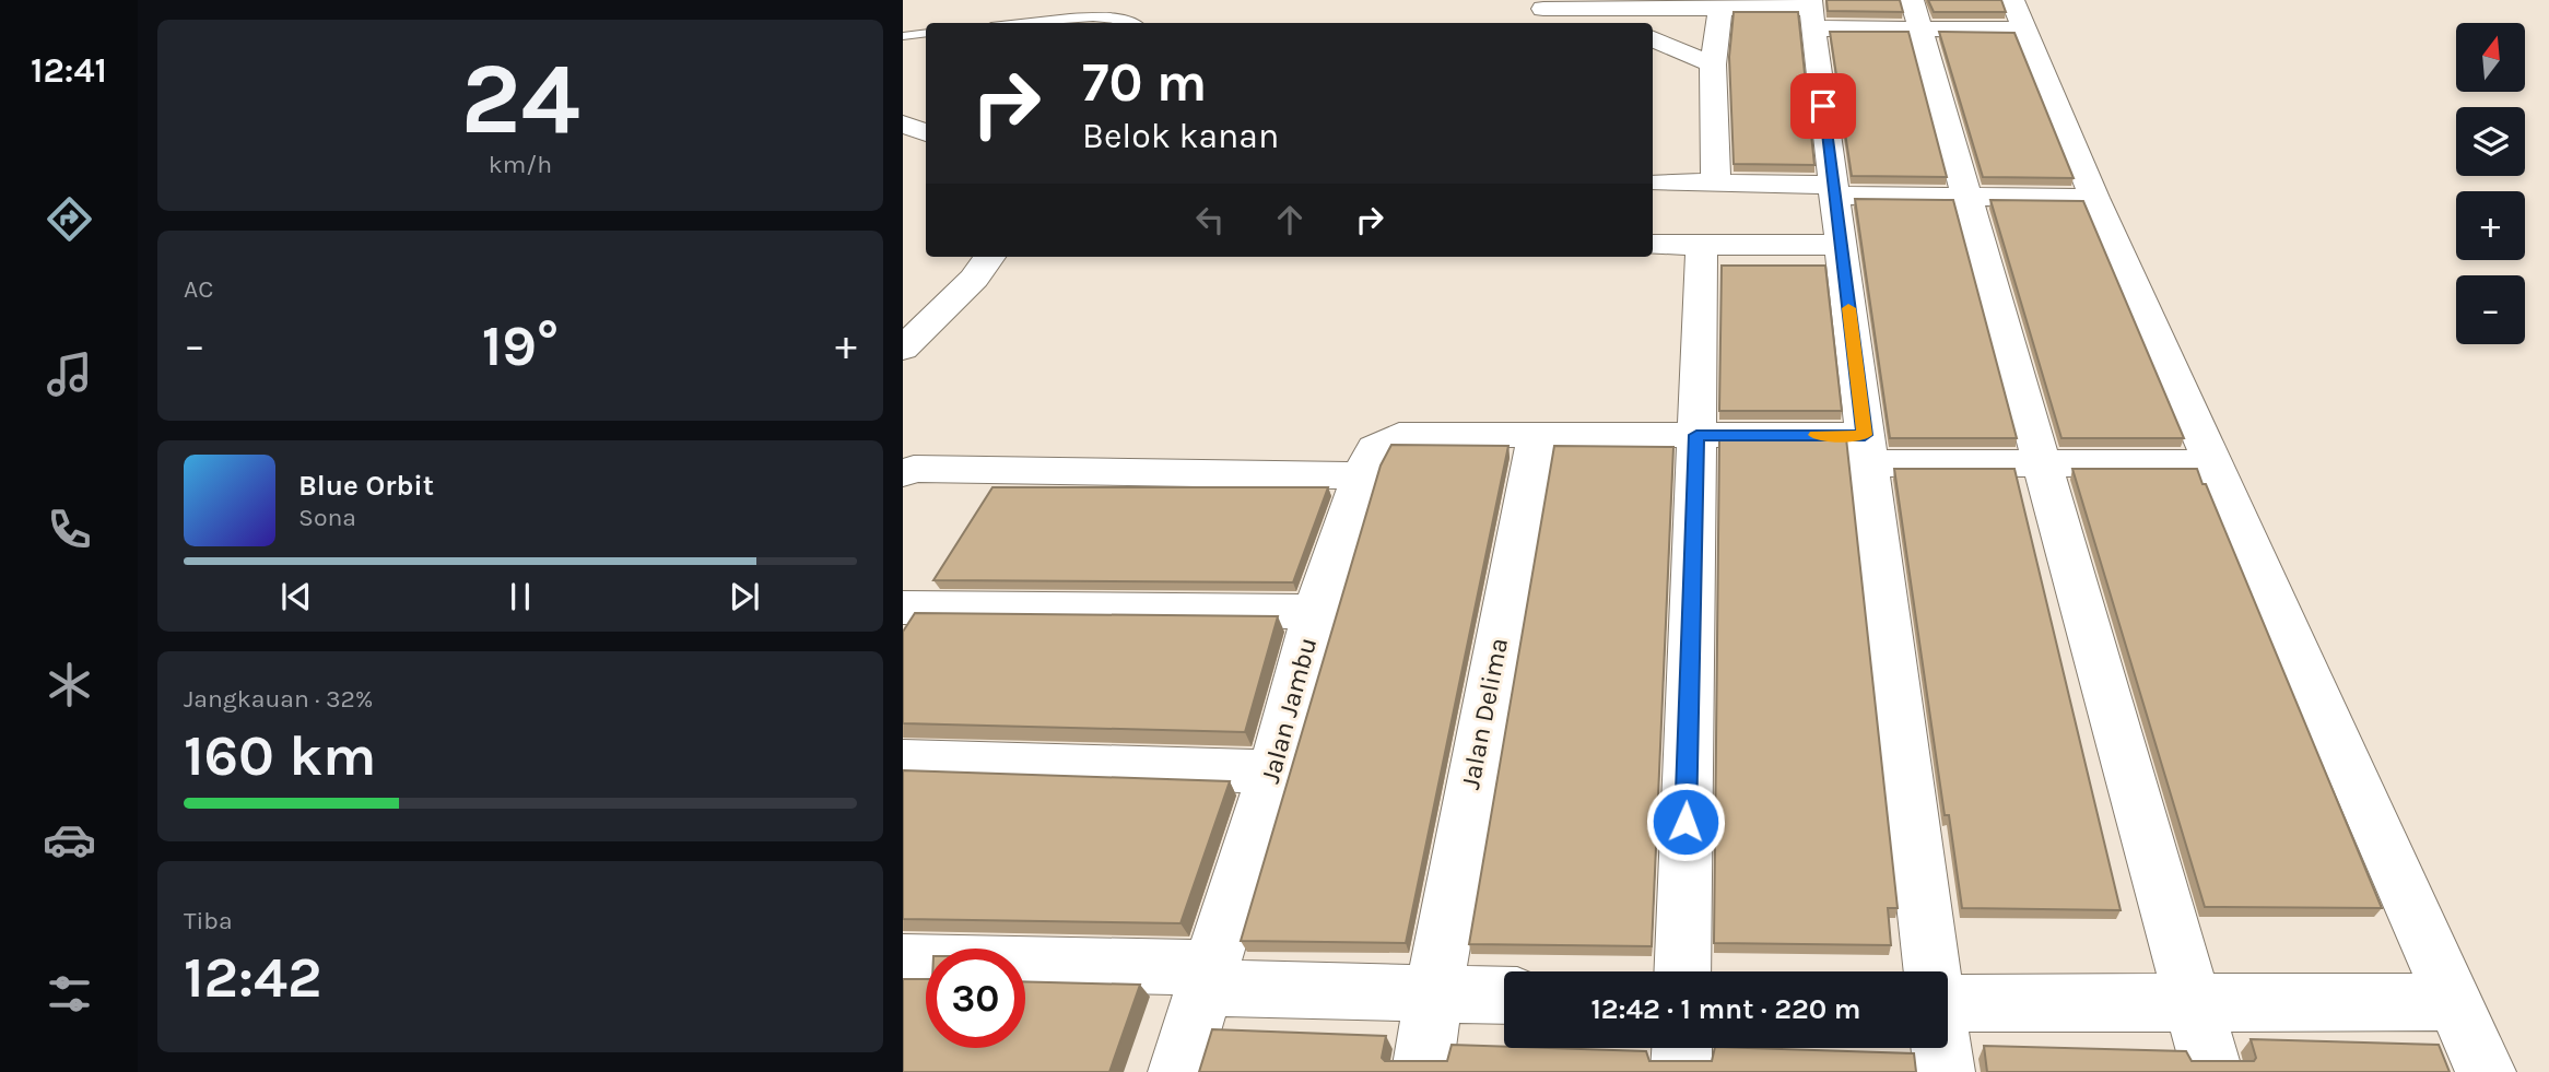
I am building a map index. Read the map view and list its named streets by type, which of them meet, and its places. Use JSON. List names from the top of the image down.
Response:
{
  "streets": {
    "street": ["Jalan Jambu", "Jalan Delima"]
  },
  "north": "top",
  "page": {
    "tabs": "12:41",
    "tile": [
      ["24", "km/h"],
      "AC",
      ["Jangkauan · 32%", "160 km"],
      ["Tiba", "12:42"]
    ],
    "map_buttons": ["+", "−"],
    "turn": ["70 m", "Belok kanan"],
    "heat": ["−", "19°", "+"],
    "song": ["Blue Orbit", "Sona"],
    "limit": "30",
    "trip": "12:42 · 1 mnt · 220 m"
  }
}
